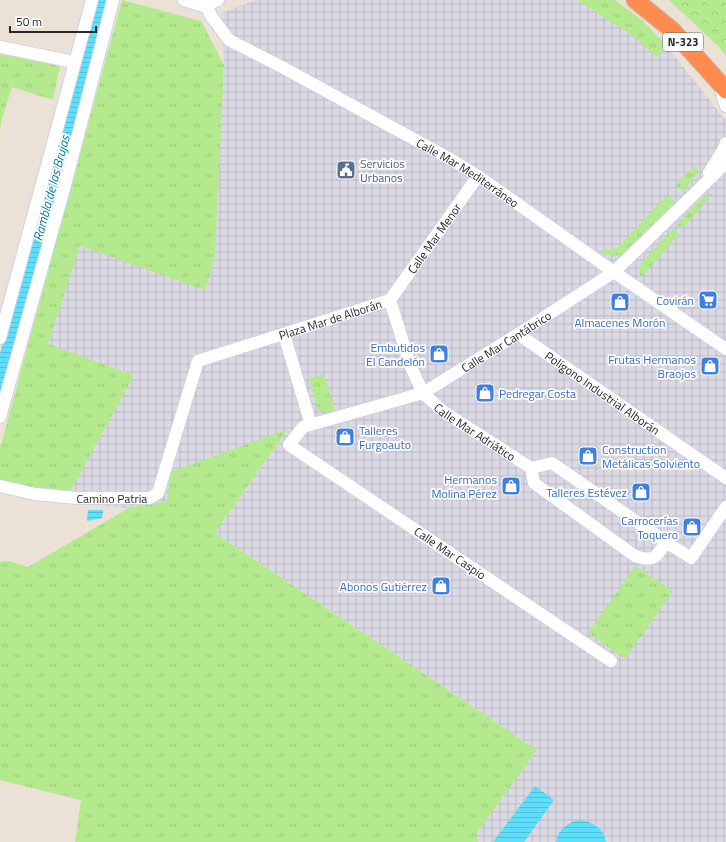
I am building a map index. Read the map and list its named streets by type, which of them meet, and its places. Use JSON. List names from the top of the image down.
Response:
{
  "streets": {
    "highway": ["N-323"],
    "street": [
      "Calle Mar Mediterráneo",
      "Calle Mar Menor",
      "Plaza Mar de Alborán",
      "Calle Mar Cantábrico",
      "Polígono Industrial Alborán",
      "Calle Mar Adriático",
      "Camino Patria",
      "Calle Mar Caspio"
    ]
  },
  "crossings": [
    ["Calle Mar Mediterráneo", "Calle Mar Menor"],
    ["Calle Mar Mediterráneo", "Calle Mar Cantábrico"],
    ["Calle Mar Menor", "Plaza Mar de Alborán"],
    ["Plaza Mar de Alborán", "Calle Mar Cantábrico"],
    ["Plaza Mar de Alborán", "Calle Mar Adriático"],
    ["Plaza Mar de Alborán", "Camino Patria"],
    ["Calle Mar Cantábrico", "Polígono Industrial Alborán"],
    ["Calle Mar Cantábrico", "Calle Mar Adriático"],
    ["Calle Mar Cantábrico", "Calle Mar Caspio"]
  ],
  "water": ["Rambla de las Brujas"],
  "places": {
    "public building": ["Servicios Urbanos"],
    "supermarket": ["Covirán"],
    "shop": [
      "Almacenes Morón",
      "Embutidos El Candelón",
      "Frutas Hermanos Braojos",
      "Pedregar Costa",
      "Talleres Furgoauto",
      "Construction Metálicas Solviento",
      "Hermanos Molina Pérez",
      "Talleres Estévez",
      "Carrocerías Toquero",
      "Abonos Gutiérrez"
    ]
  },
  "scale_bar": "50 m"
}
